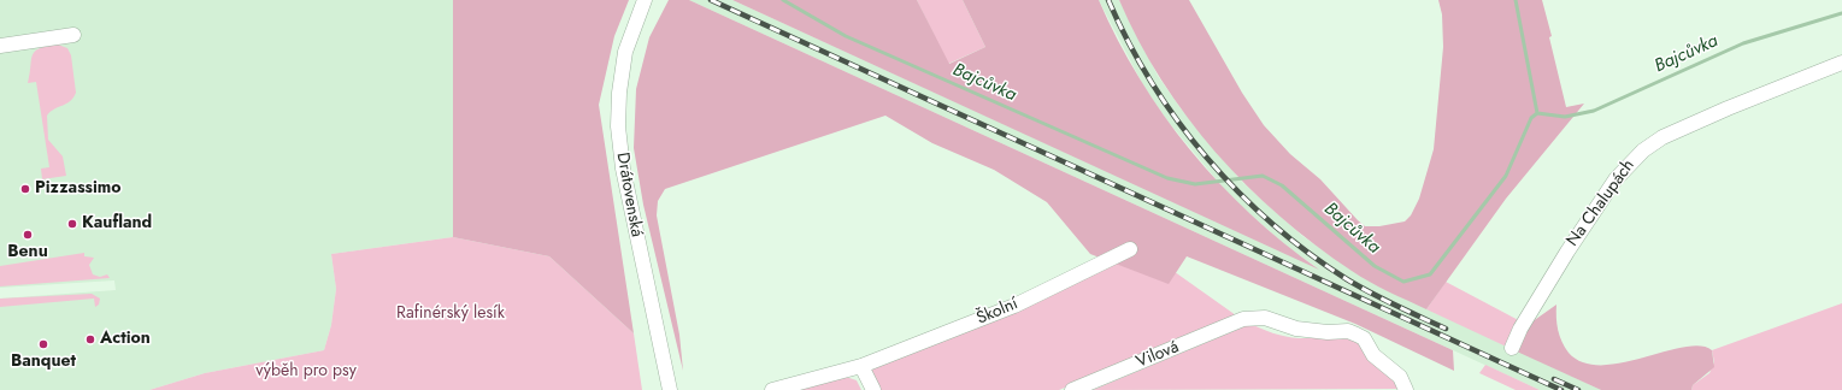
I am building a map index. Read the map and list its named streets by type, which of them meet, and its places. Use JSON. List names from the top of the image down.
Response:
{
  "streets": {
    "street": [
      "Drátovenská",
      "Na Chalupách",
      "Školní",
      "Vilová"
    ]
  },
  "water": ["Bajcůvka"],
  "parks": ["Rafinérský lesík", "výběh pro psy"],
  "places": [
    "Pizzassimo",
    "Kaufland",
    "Benu",
    "Action",
    "Banquet"
  ]
}
